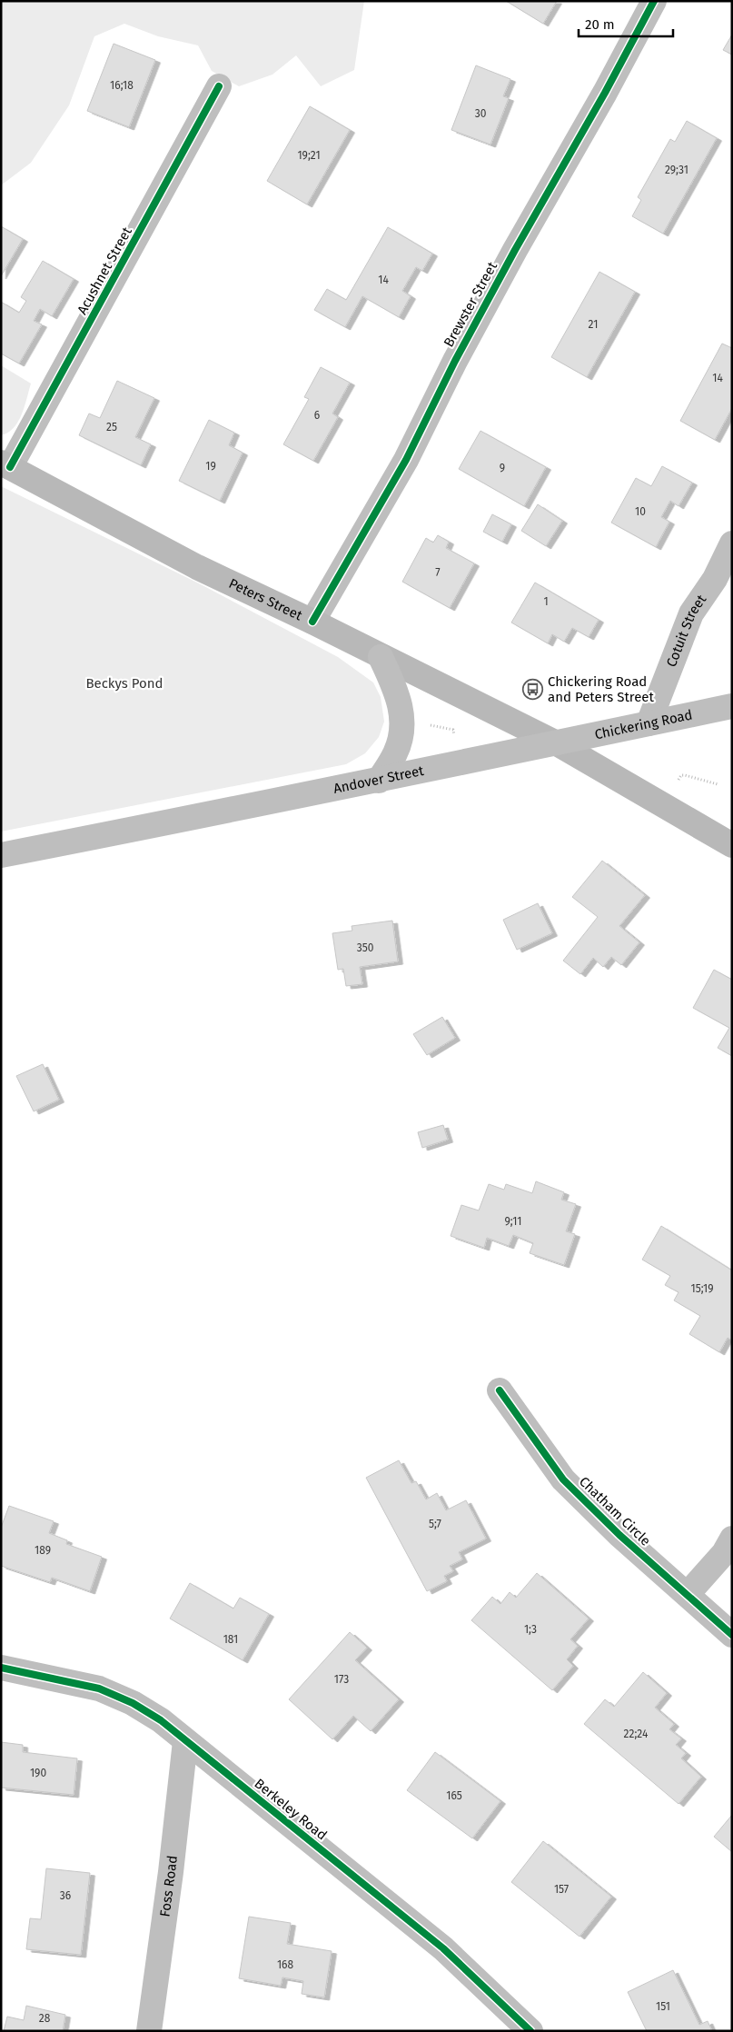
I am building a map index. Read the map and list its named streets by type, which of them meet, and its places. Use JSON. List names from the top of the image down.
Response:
{
  "streets": {
    "main road": ["Peters Street"],
    "street": [
      "Acushnet Street",
      "Brewster Street",
      "Cotuit Street",
      "Chickering Road",
      "Andover Street",
      "Chatham Circle",
      "Berkeley Road",
      "Foss Road"
    ]
  },
  "crossings": [
    ["Acushnet Street", "Peters Street"],
    ["Brewster Street", "Peters Street"],
    ["Peters Street", "Chickering Road"],
    ["Peters Street", "Andover Street"],
    ["Cotuit Street", "Chickering Road"],
    ["Chickering Road", "Andover Street"],
    ["Berkeley Road", "Foss Road"]
  ],
  "parks": ["Beckys Pond"],
  "places": {
    "bus stop": ["Chickering Road and Peters Street"]
  },
  "house_numbers": [
    "16;18",
    "30",
    "19;21",
    "29;31",
    "14",
    "21",
    "14",
    "6",
    "25",
    "19",
    "9",
    "10",
    "7",
    "1",
    "350",
    "9;11",
    "15;19",
    "5;7",
    "189",
    "1;3",
    "181",
    "173",
    "22;24",
    "190",
    "165",
    "157",
    "36",
    "168",
    "151",
    "28"
  ],
  "scale_bar": "20 m"
}
